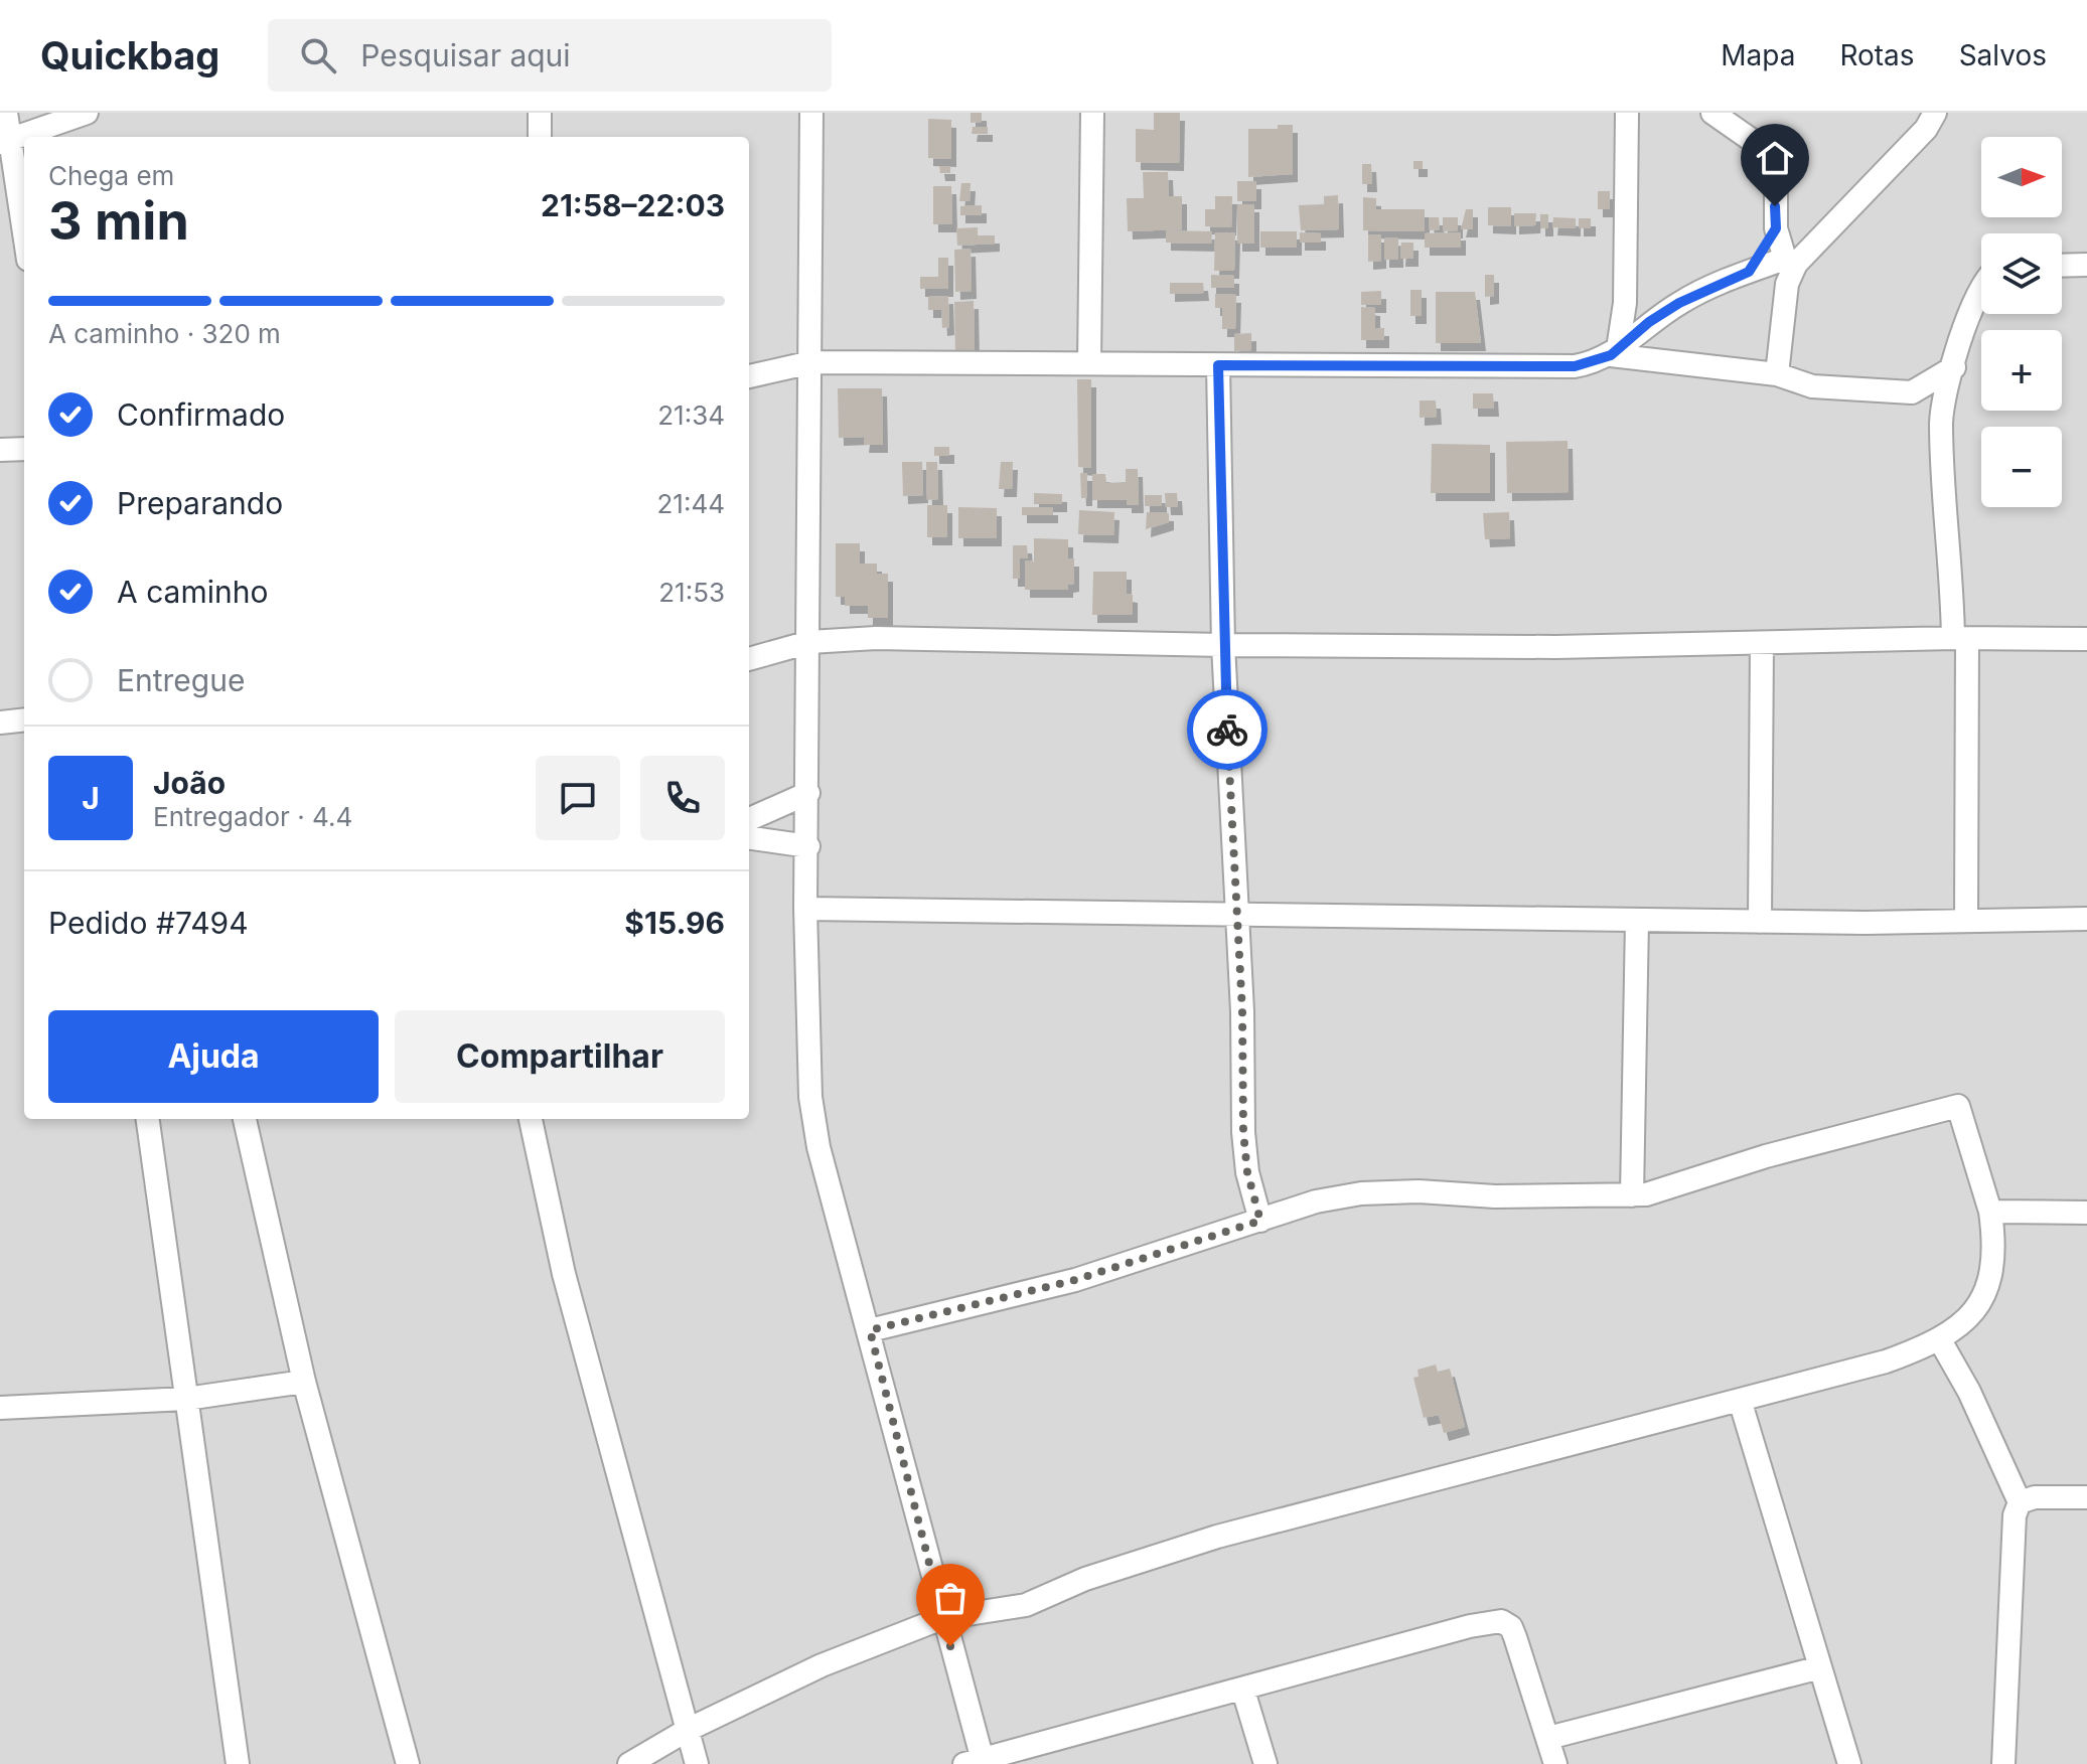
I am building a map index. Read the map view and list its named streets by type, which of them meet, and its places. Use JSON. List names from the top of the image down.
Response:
{
  "north": "right",
  "page": {
    "header": "Quickbag",
    "search": "Pesquisar aqui",
    "nav": ["Mapa", "Rotas", "Salvos"],
    "map_buttons": ["+", "−"],
    "heading": ["3 min", "Chega em", "21:58–22:03"],
    "panel": [
      "João",
      "Entregador · 4.4",
      "Pedido #7494",
      "$15.96"
    ],
    "bar": "A caminho · 320 m",
    "list": [
      ["Confirmado", "21:34"],
      ["Preparando", "21:44"],
      ["A caminho", "21:53"],
      "Entregue"
    ],
    "round": "J",
    "buttons": ["Ajuda", "Compartilhar"]
  }
}
